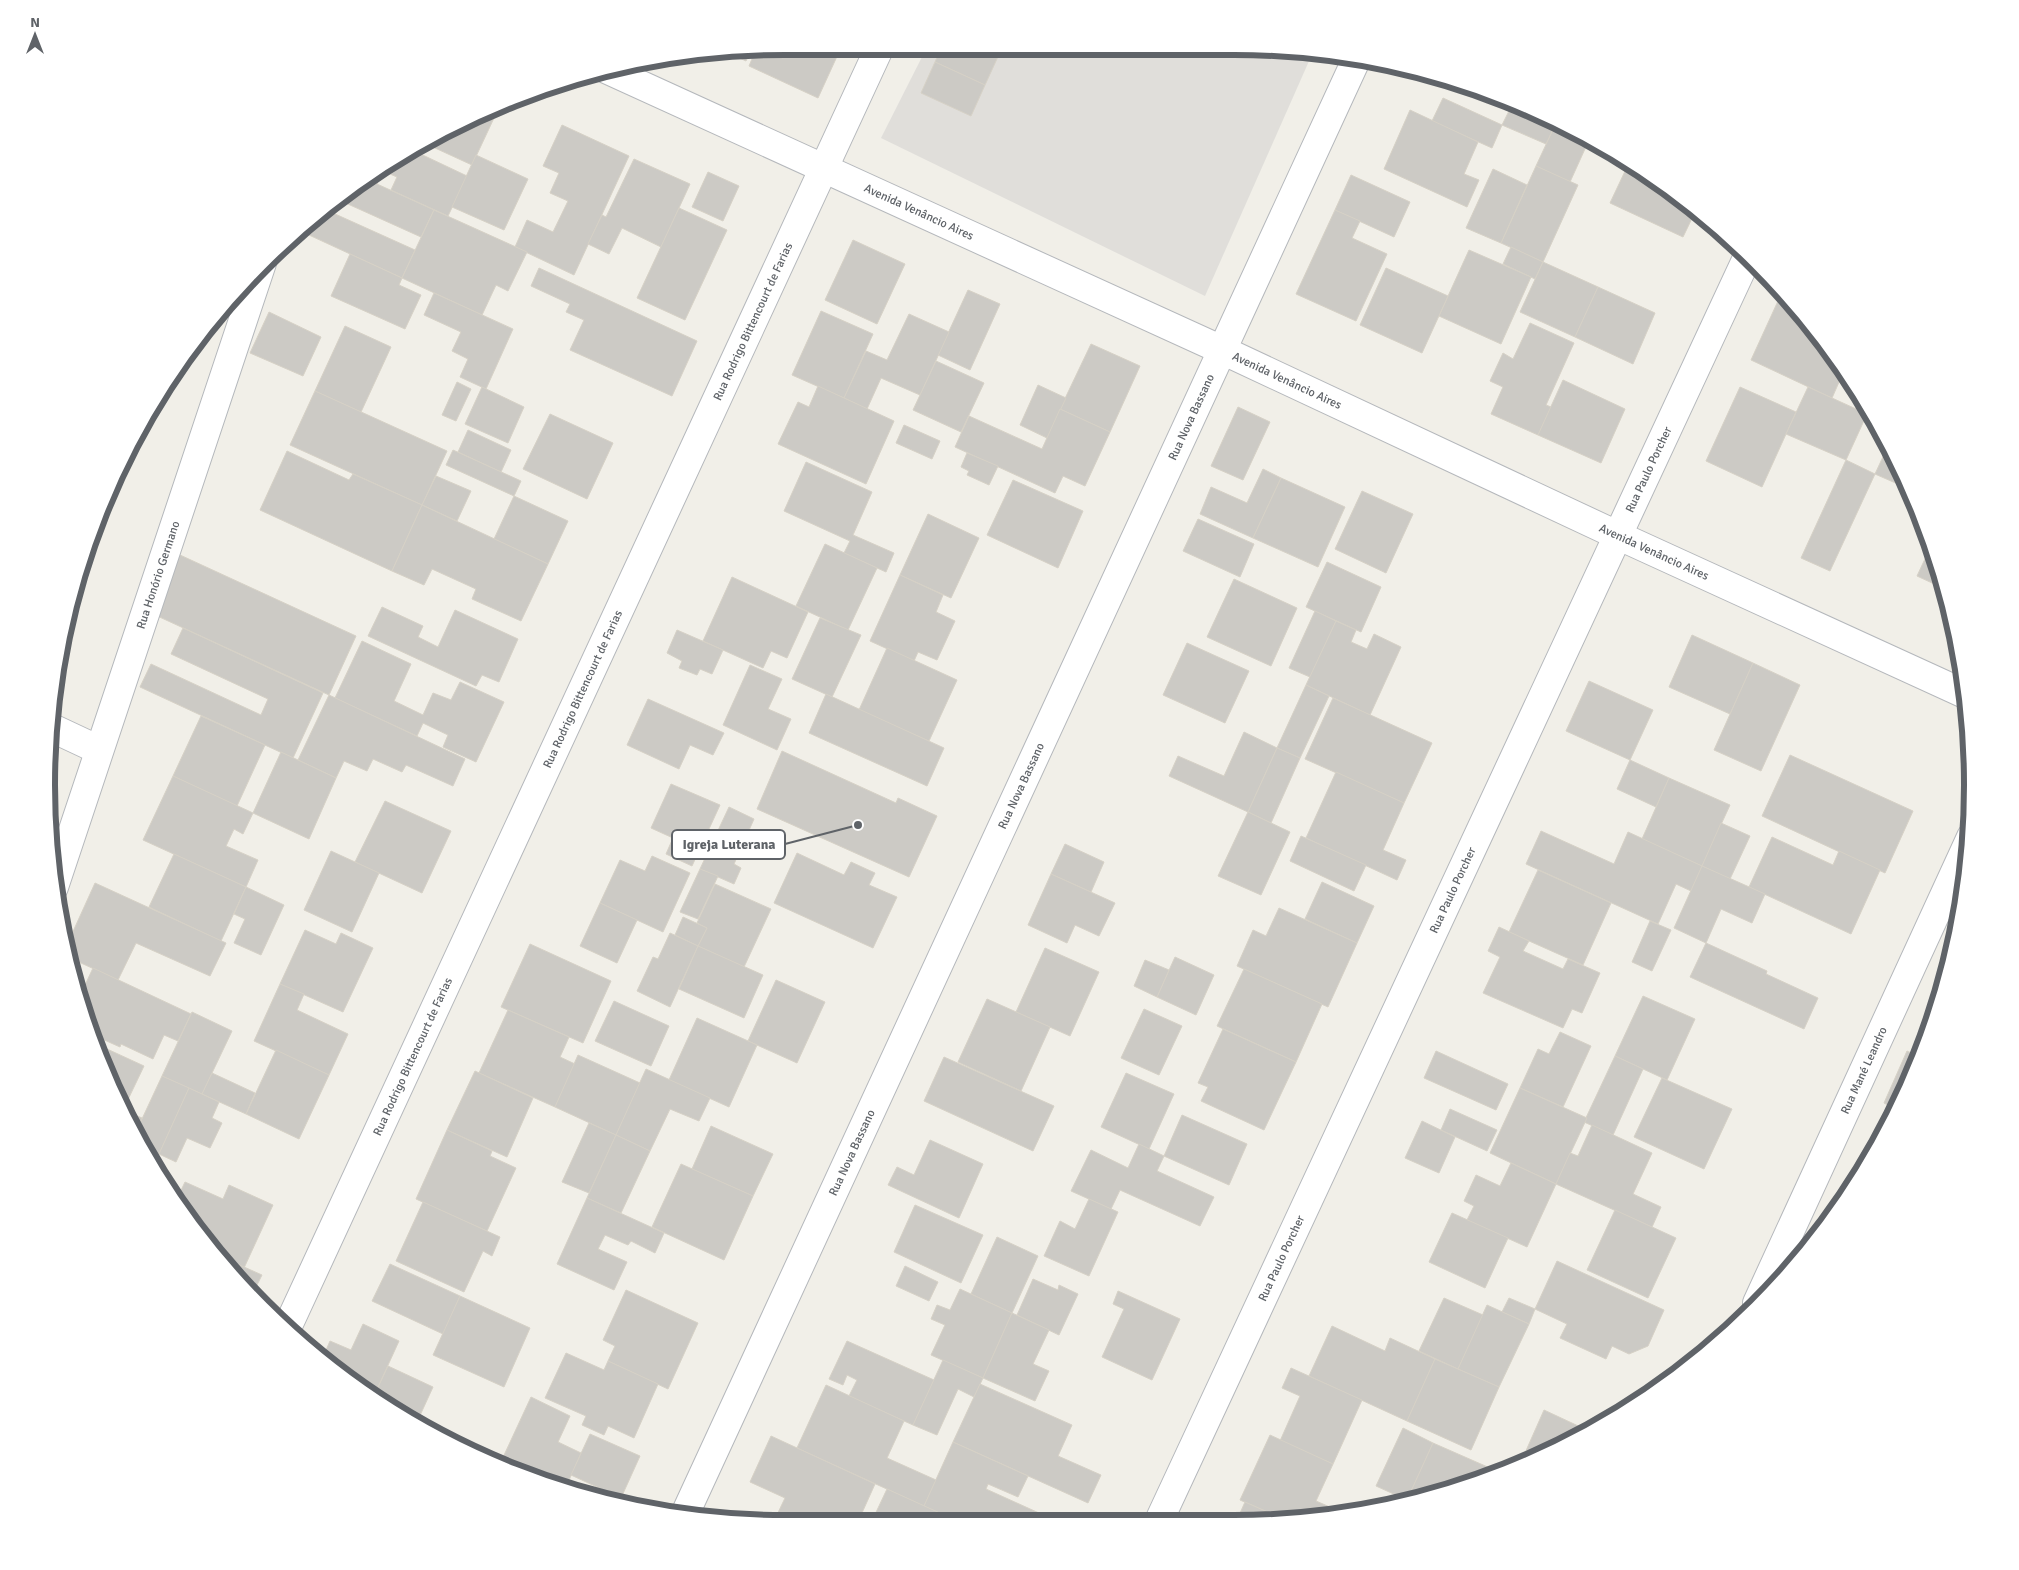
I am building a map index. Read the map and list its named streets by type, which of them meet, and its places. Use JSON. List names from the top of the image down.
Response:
{
  "streets": {
    "street": [
      "Avenida Venâncio Aires",
      "Rua Rodrigo Bittencourt de Farias",
      "Rua Nova Bassano",
      "Rua Paulo Porcher",
      "Rua Honório Germano",
      "Rua Mané Leandro"
    ]
  },
  "crossings": [
    ["Avenida Venâncio Aires", "Rua Rodrigo Bittencourt de Farias"],
    ["Avenida Venâncio Aires", "Rua Nova Bassano"],
    ["Avenida Venâncio Aires", "Rua Paulo Porcher"]
  ],
  "places": ["Igreja Luterana"],
  "north": "top"
}
